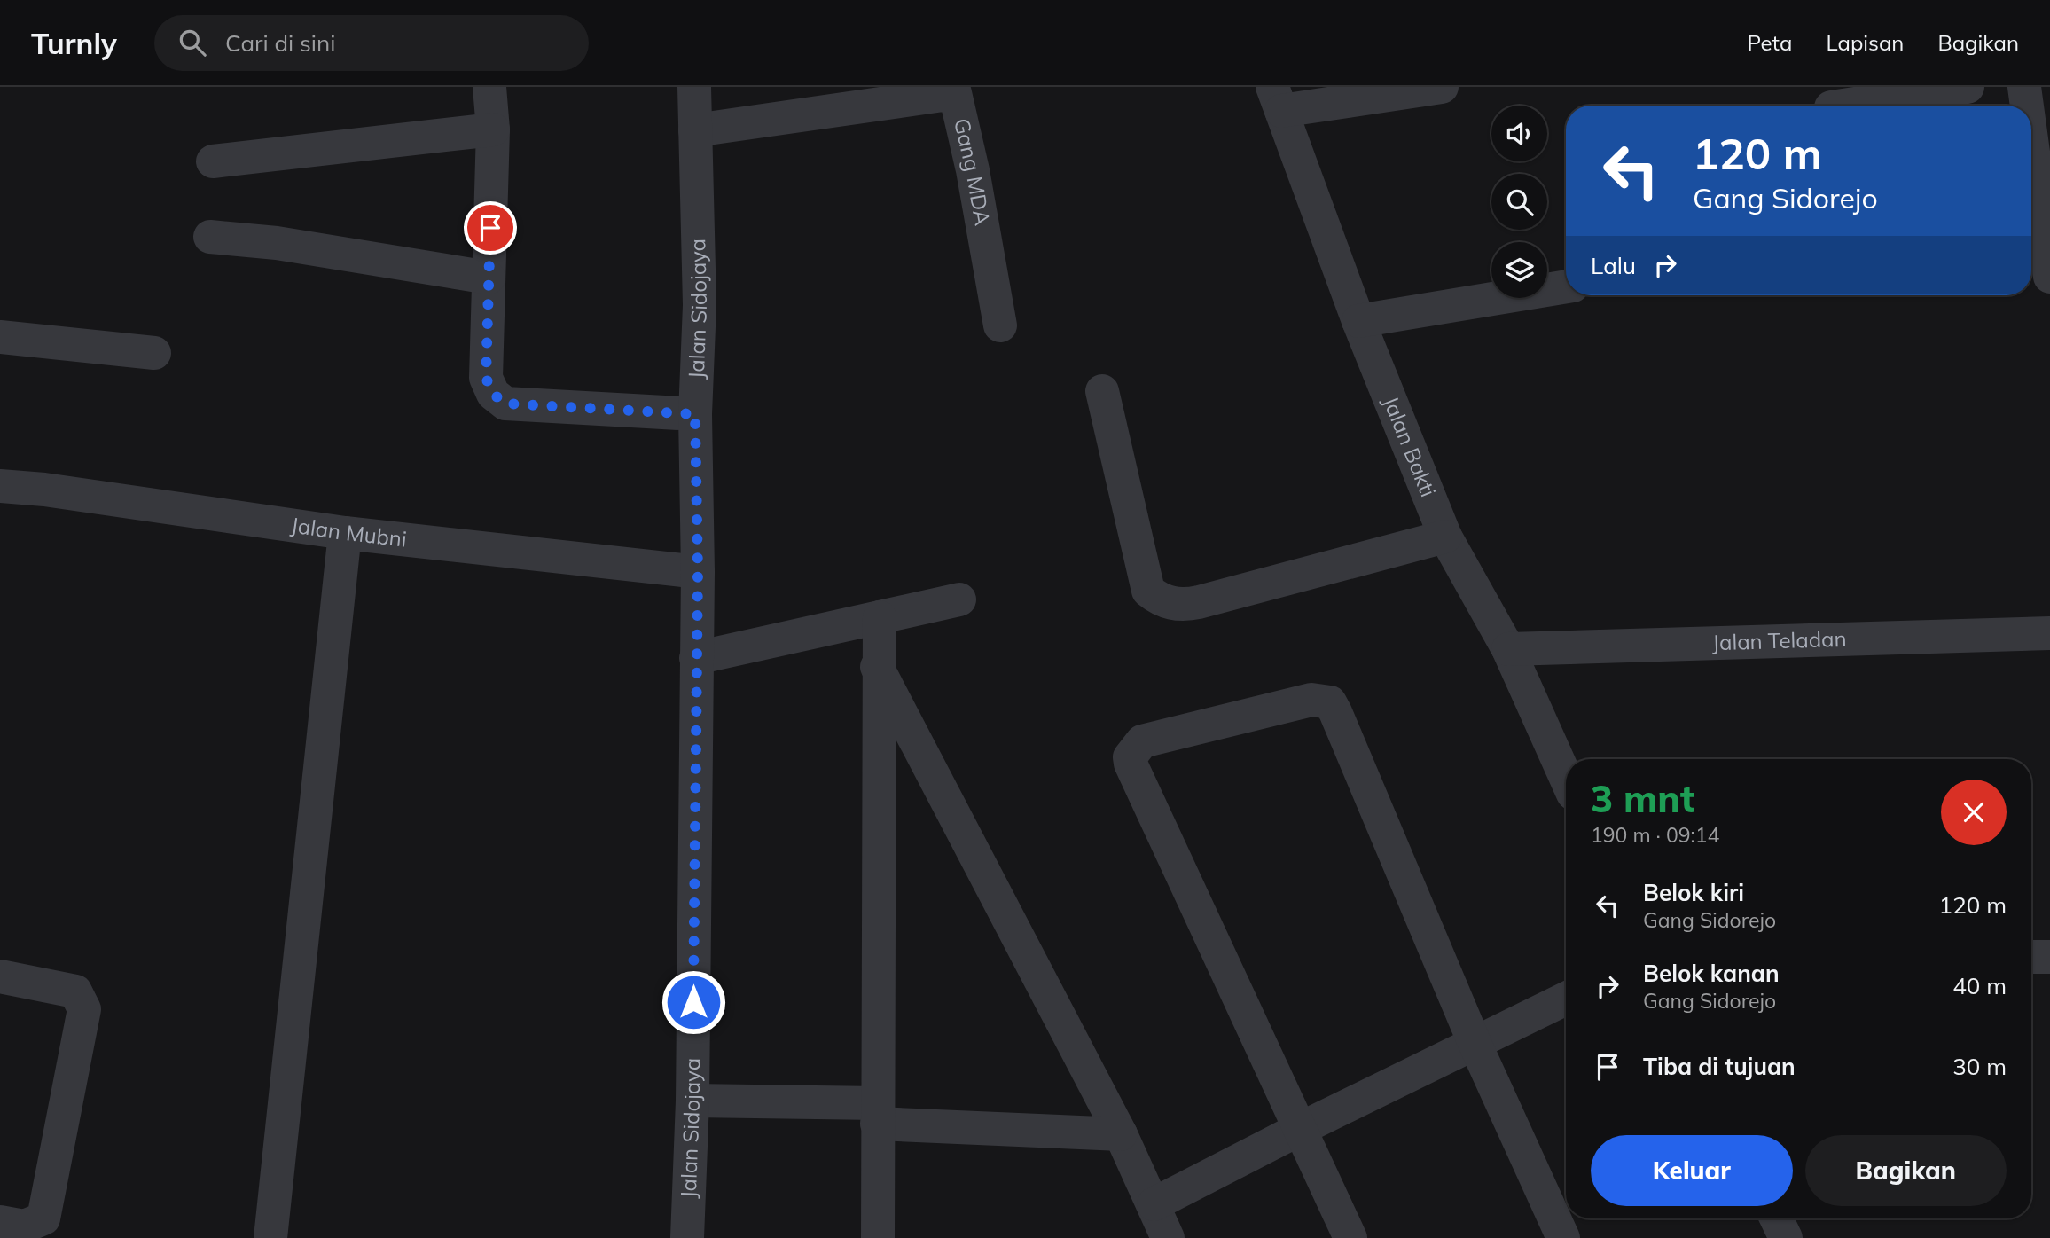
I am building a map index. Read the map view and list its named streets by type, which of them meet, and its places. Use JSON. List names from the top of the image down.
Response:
{
  "streets": {
    "street": [
      "Gang MDA",
      "Jalan Sidojaya",
      "Jalan Bakti",
      "Jalan Mubni",
      "Jalan Teladan"
    ]
  },
  "crossings": [
    ["Gang MDA", "Jalan Sidojaya"],
    ["Jalan Sidojaya", "Jalan Mubni"],
    ["Jalan Bakti", "Jalan Teladan"]
  ],
  "page": {
    "header": "Turnly",
    "search": "Cari di sini",
    "nav": ["Peta", "Lapisan", "Bagikan"],
    "turn": ["120 m", "Gang Sidorejo"],
    "then": "Lalu",
    "heading": ["3 mnt", "190 m · 09:14"],
    "list": [
      {
        "name": "Belok kiri",
        "note": "Gang Sidorejo",
        "value": "120 m"
      },
      {
        "name": "Belok kanan",
        "note": "Gang Sidorejo",
        "value": "40 m"
      },
      {
        "name": "Tiba di tujuan",
        "value": "30 m"
      }
    ],
    "buttons": ["Keluar", "Bagikan"]
  }
}
